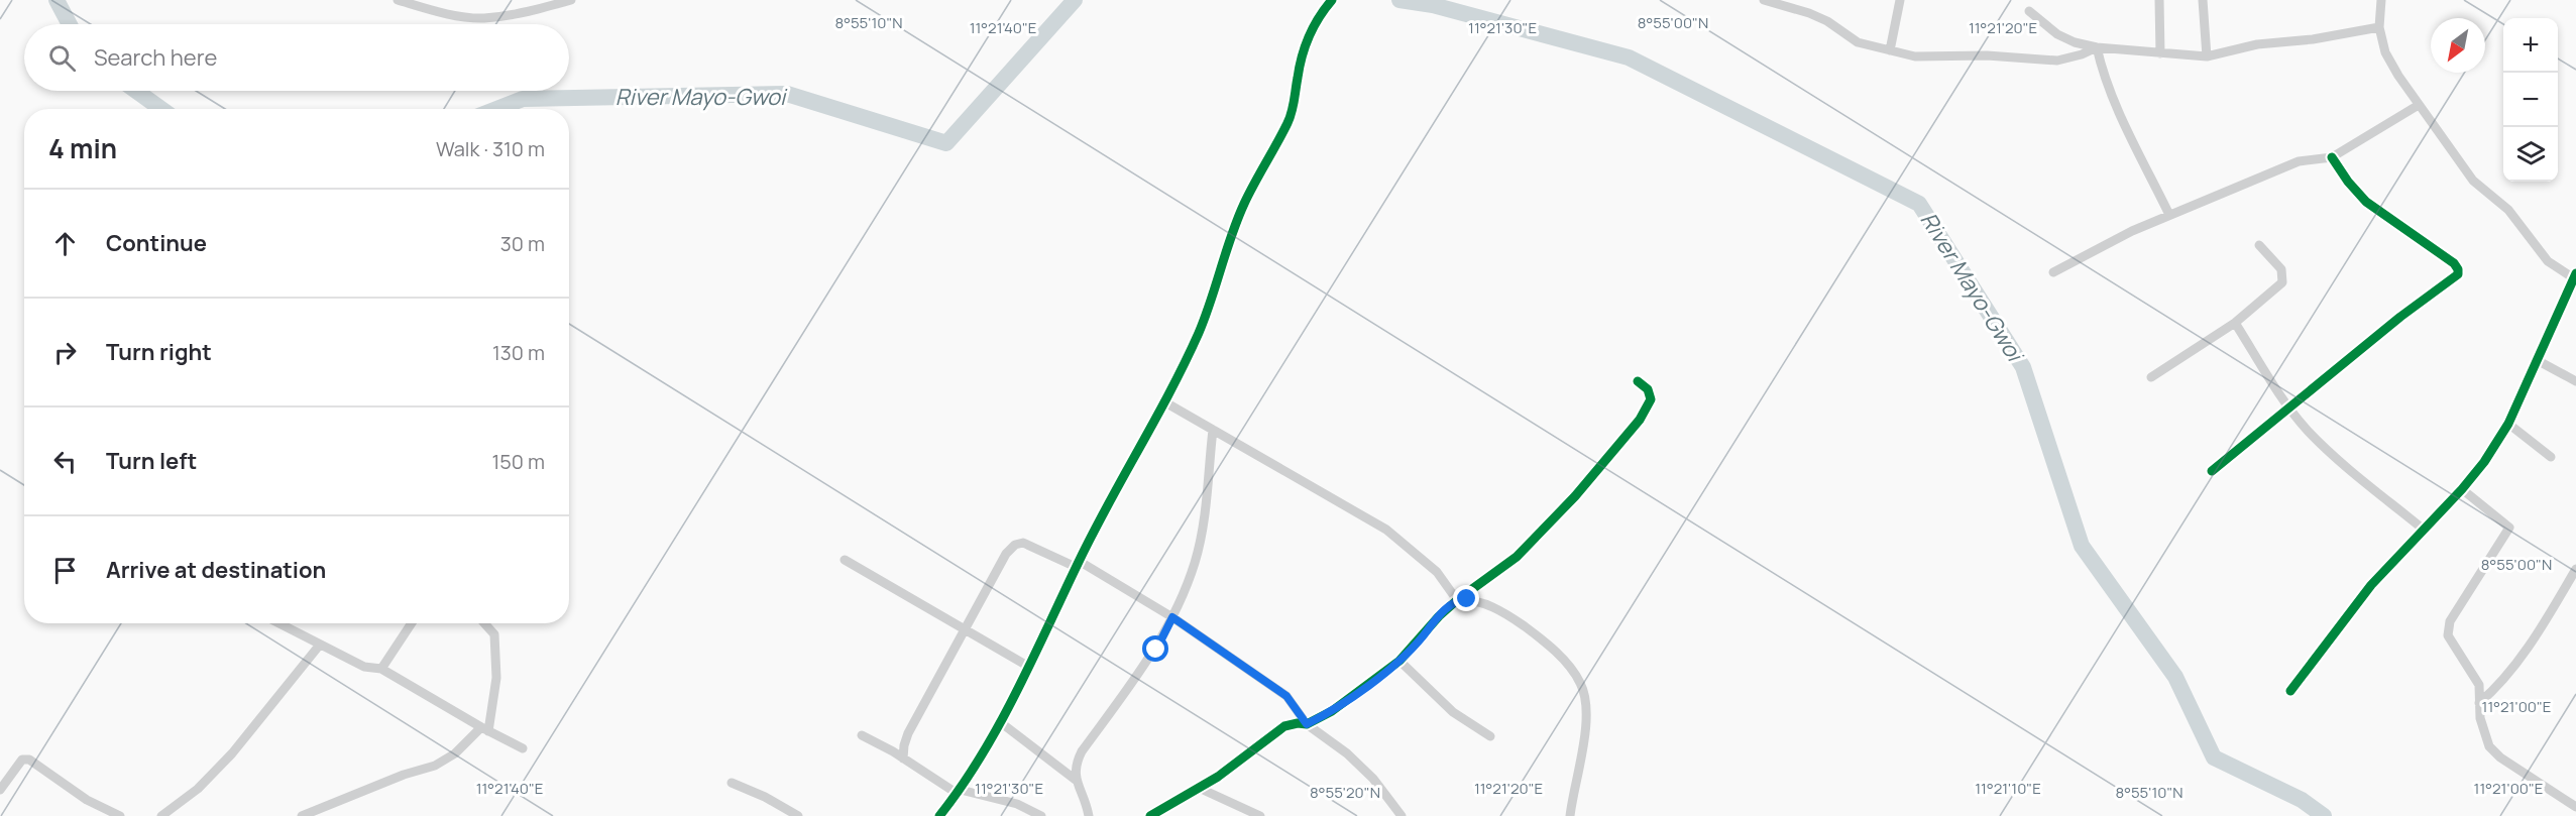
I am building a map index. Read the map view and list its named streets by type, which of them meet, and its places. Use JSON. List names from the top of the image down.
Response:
{
  "water": ["River Mayo-Gwoi"],
  "north": "bottom left",
  "page": {
    "map_buttons": ["+", "−"],
    "search": "Search here",
    "heading": ["4 min", "Walk · 310 m"],
    "list": [
      ["Continue", "30 m"],
      ["Turn right", "130 m"],
      ["Turn left", "150 m"],
      "Arrive at destination"
    ]
  },
  "coordinates": [
    "8°55'10\"N",
    "8°55'00\"N",
    "11°21'40\"E",
    "11°21'30\"E",
    "11°21'20\"E",
    "11°21'00\"E",
    "11°21'10\"E",
    "8°55'20\"N"
  ]
}
